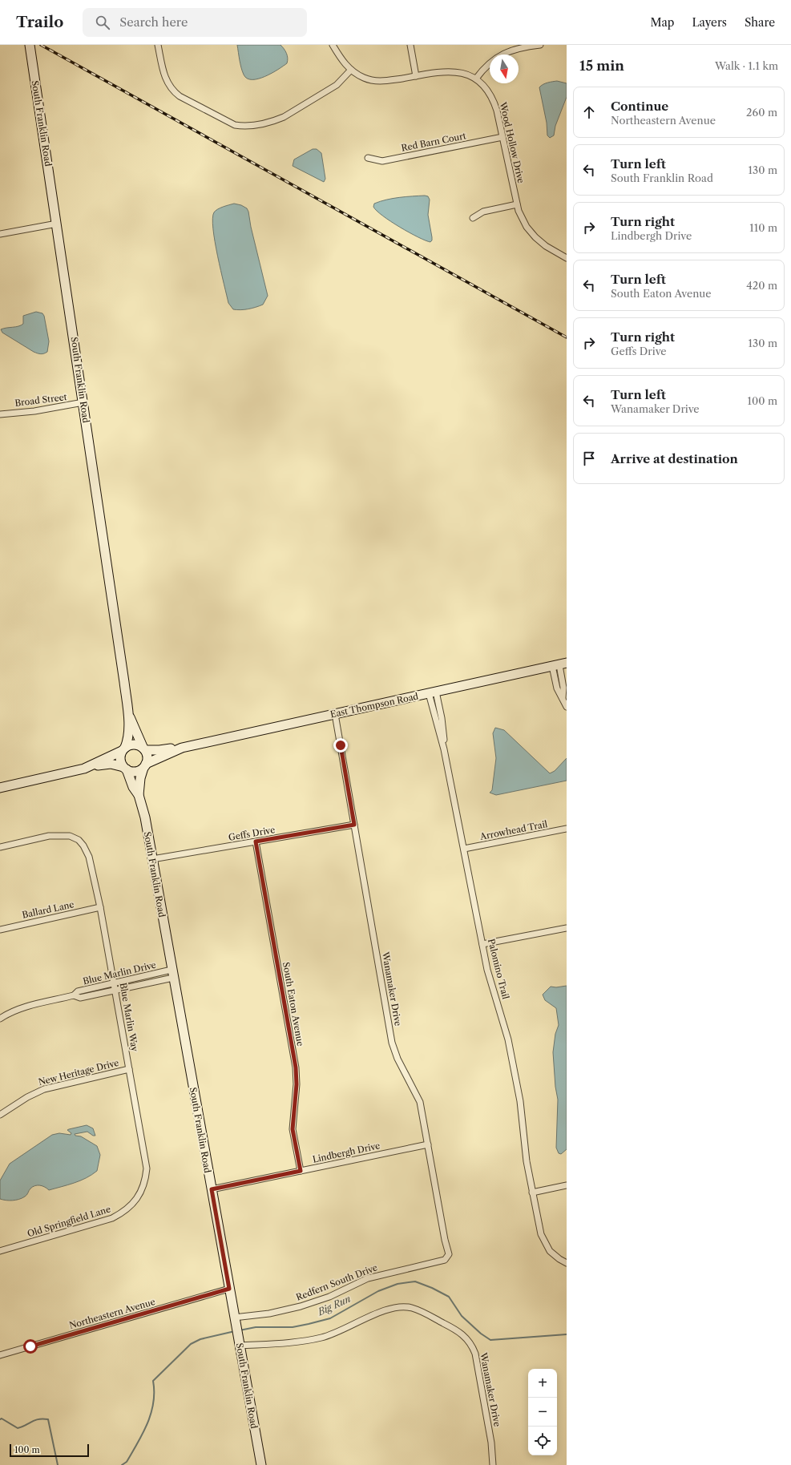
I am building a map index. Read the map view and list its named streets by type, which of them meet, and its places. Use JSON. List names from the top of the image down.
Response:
{
  "streets": {
    "main road": ["South Franklin Road", "East Thompson Road"],
    "street": [
      "Red Barn Court",
      "Wood Hollow Drive",
      "Broad Street",
      "Arrowhead Trail",
      "Geffs Drive",
      "Ballard Lane",
      "Palomino Trail",
      "Blue Marlin Drive",
      "Wanamaker Drive",
      "South Eaton Avenue",
      "Blue Marlin Way",
      "New Heritage Drive",
      "Lindbergh Drive",
      "Old Springfield Lane",
      "Redfern South Drive",
      "Northeastern Avenue"
    ]
  },
  "crossings": [
    ["South Franklin Road", "Broad Street"],
    ["South Franklin Road", "East Thompson Road"],
    ["South Franklin Road", "Geffs Drive"],
    ["South Franklin Road", "Blue Marlin Drive"],
    ["South Franklin Road", "Wanamaker Drive"],
    ["South Franklin Road", "Lindbergh Drive"],
    ["South Franklin Road", "Redfern South Drive"],
    ["South Franklin Road", "Northeastern Avenue"],
    ["Red Barn Court", "Wood Hollow Drive"],
    ["East Thompson Road", "Palomino Trail"],
    ["East Thompson Road", "Wanamaker Drive"],
    ["Arrowhead Trail", "Palomino Trail"],
    ["Geffs Drive", "Wanamaker Drive"],
    ["Geffs Drive", "South Eaton Avenue"],
    ["Ballard Lane", "Blue Marlin Way"],
    ["Blue Marlin Drive", "Blue Marlin Way"],
    ["Wanamaker Drive", "Lindbergh Drive"],
    ["Wanamaker Drive", "Redfern South Drive"],
    ["South Eaton Avenue", "Lindbergh Drive"],
    ["Blue Marlin Way", "New Heritage Drive"],
    ["Blue Marlin Way", "Old Springfield Lane"]
  ],
  "water": ["Big Run"],
  "scale_bar": "100 m",
  "north": "bottom",
  "page": {
    "header": "Trailo",
    "search": "Search here",
    "nav": ["Map", "Layers", "Share"],
    "heading": ["15 min", "Walk · 1.1 km"],
    "list": [
      ["Continue", "Northeastern Avenue", "260 m"],
      ["Turn left", "South Franklin Road", "130 m"],
      ["Turn right", "Lindbergh Drive", "110 m"],
      ["Turn left", "South Eaton Avenue", "420 m"],
      ["Turn right", "Geffs Drive", "130 m"],
      ["Turn left", "Wanamaker Drive", "100 m"],
      "Arrive at destination"
    ],
    "map_buttons": ["+", "−"],
    "scale": "100 m"
  }
}
